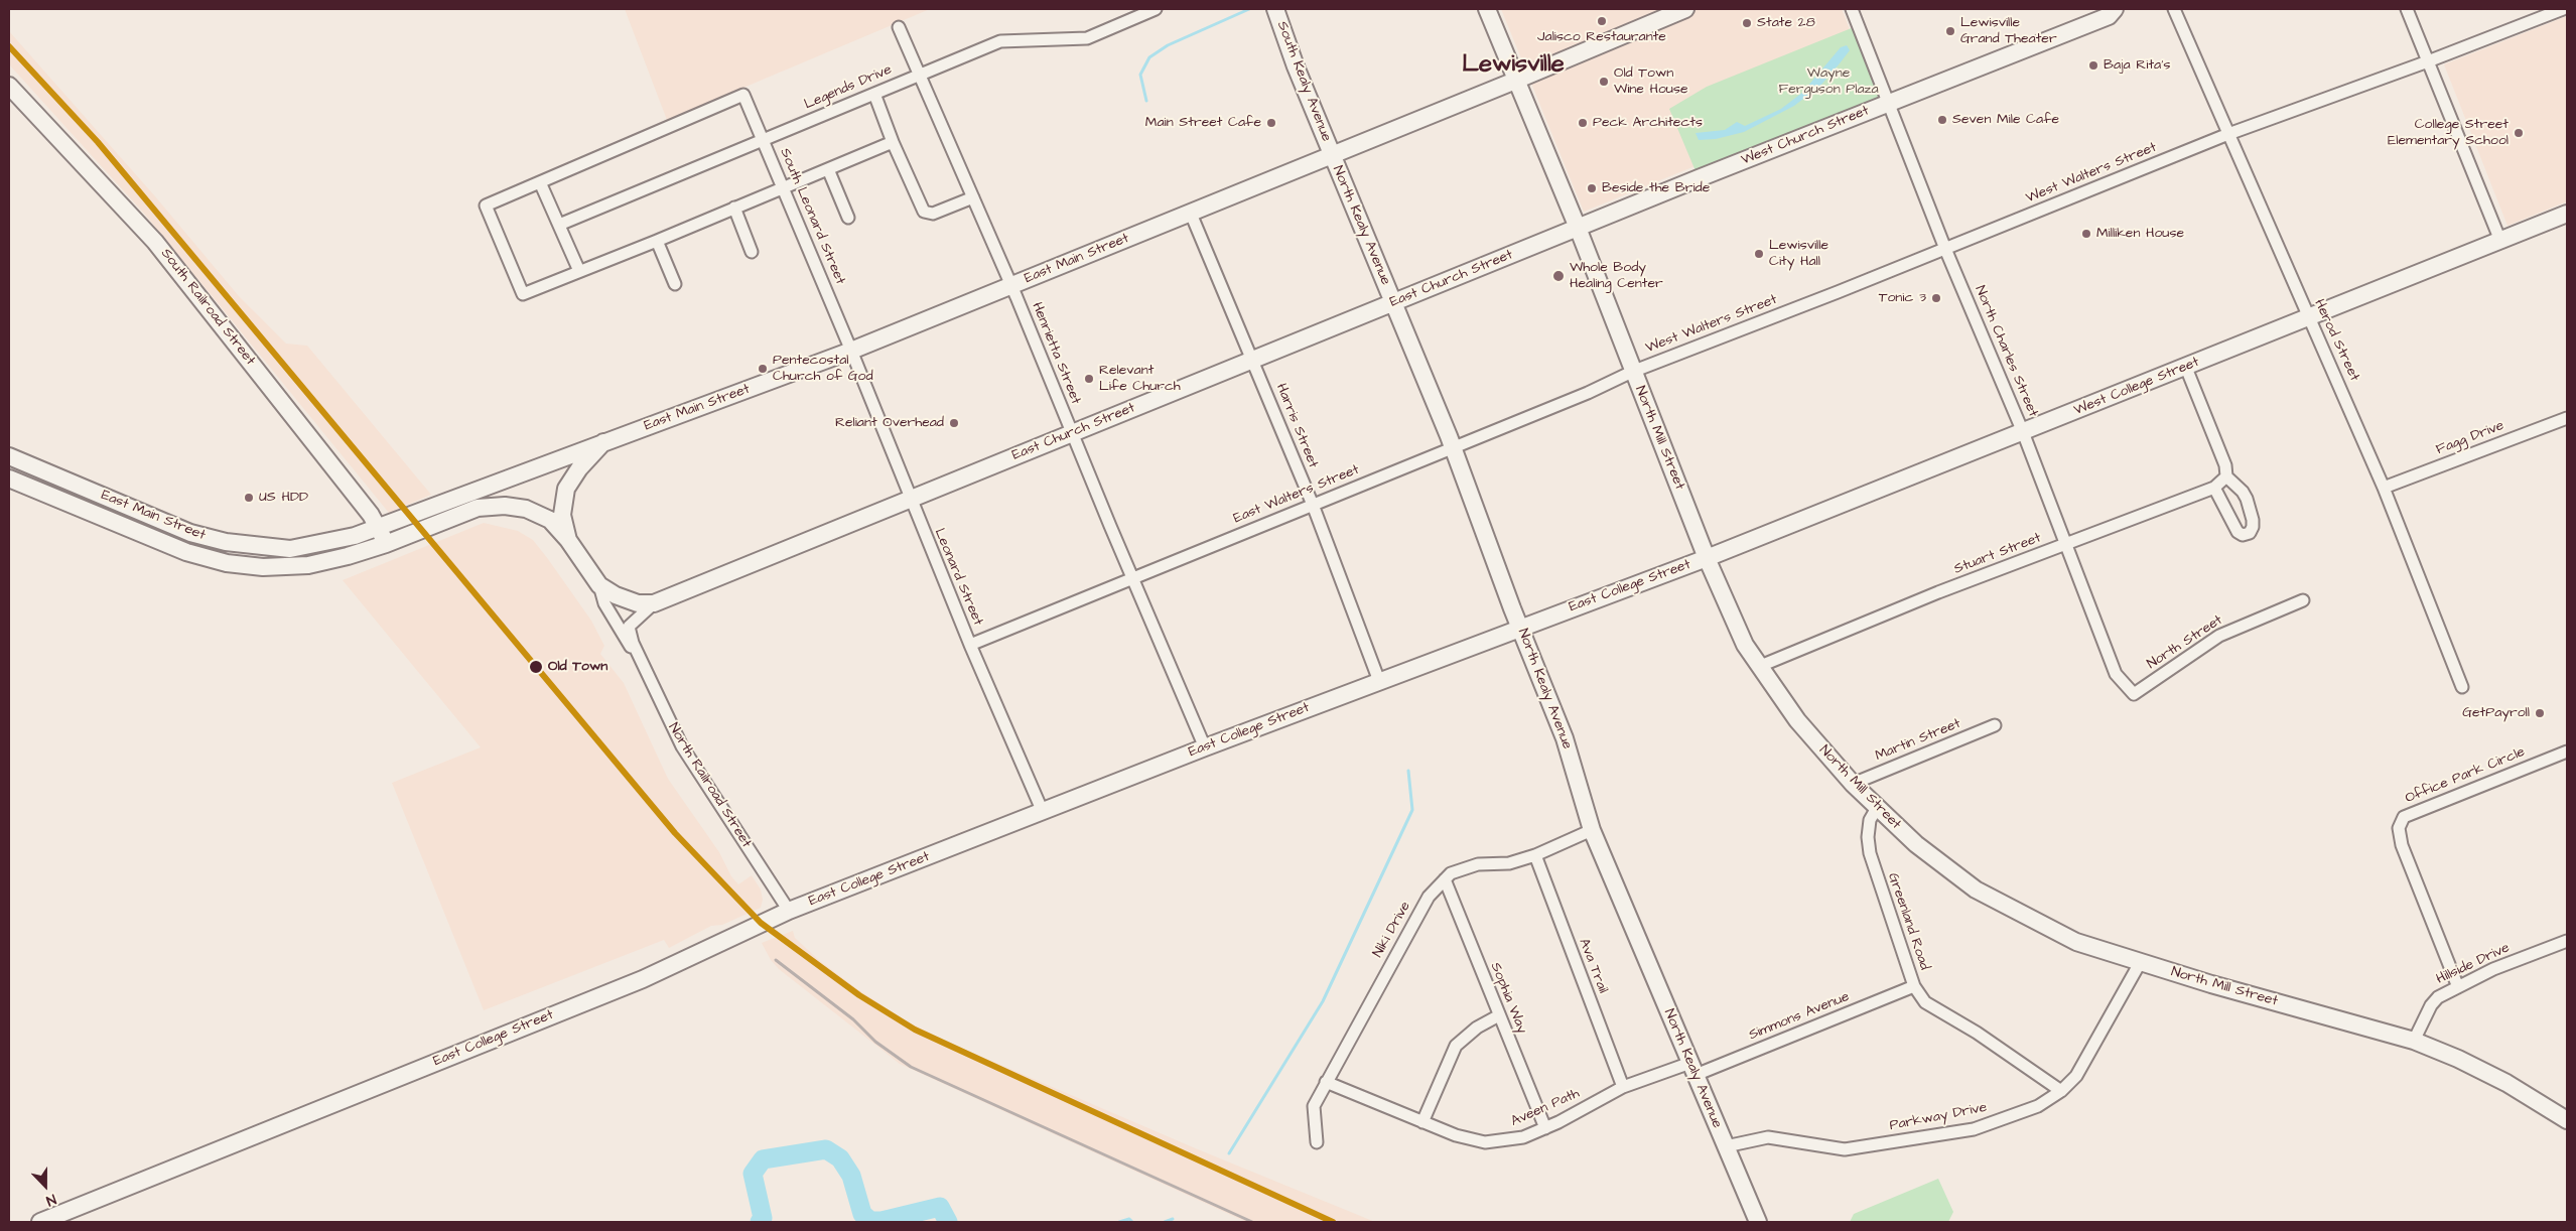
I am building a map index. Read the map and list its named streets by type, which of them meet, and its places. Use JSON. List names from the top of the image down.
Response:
{
  "streets": {
    "main road": [
      "South Kealy Avenue",
      "West Church Street",
      "North Kealy Avenue",
      "East Main Street",
      "East Church Street",
      "South Railroad Street",
      "West College Street",
      "North Mill Street",
      "East College Street",
      "North Railroad Street"
    ],
    "street": [
      "Legends Drive",
      "West Walters Street",
      "South Leonard Street",
      "Herod Street",
      "North Charles Street",
      "Henrietta Street",
      "Harris Street",
      "Fagg Drive",
      "East Walters Street",
      "Stuart Street",
      "Leonard Street",
      "North Street",
      "Martin Street",
      "Office Park Circle",
      "Greenland Road",
      "Niki Drive",
      "Hillside Drive",
      "Ava Trail",
      "Sophia Way",
      "Simmons Avenue",
      "Aveen Path",
      "Parkway Drive"
    ]
  },
  "crossings": [
    ["South Kealy Avenue", "North Kealy Avenue"],
    ["South Kealy Avenue", "East Main Street"],
    ["Legends Drive", "South Leonard Street"],
    ["Legends Drive", "Henrietta Street"],
    ["West Church Street", "East Church Street"],
    ["West Church Street", "North Charles Street"],
    ["West Church Street", "North Mill Street"],
    ["West Walters Street", "Herod Street"],
    ["West Walters Street", "North Charles Street"],
    ["West Walters Street", "North Mill Street"],
    ["West Walters Street", "East Walters Street"],
    ["South Leonard Street", "East Main Street"],
    ["South Leonard Street", "Leonard Street"],
    ["North Kealy Avenue", "East Main Street"],
    ["North Kealy Avenue", "East Church Street"],
    ["North Kealy Avenue", "East Walters Street"],
    ["North Kealy Avenue", "East College Street"],
    ["North Kealy Avenue", "Niki Drive"],
    ["North Kealy Avenue", "Simmons Avenue"],
    ["North Kealy Avenue", "Aveen Path"],
    ["North Kealy Avenue", "Parkway Drive"],
    ["East Main Street", "South Railroad Street"],
    ["East Main Street", "Henrietta Street"],
    ["East Main Street", "Harris Street"],
    ["East Main Street", "North Mill Street"],
    ["East Main Street", "Leonard Street"],
    ["East Main Street", "North Railroad Street"],
    ["East Church Street", "Henrietta Street"],
    ["East Church Street", "Harris Street"],
    ["East Church Street", "North Mill Street"],
    ["East Church Street", "Leonard Street"],
    ["East Church Street", "North Railroad Street"],
    ["Herod Street", "West College Street"],
    ["Herod Street", "Fagg Drive"],
    ["North Charles Street", "West College Street"],
    ["North Charles Street", "Stuart Street"],
    ["North Charles Street", "North Street"],
    ["Henrietta Street", "East Walters Street"],
    ["Henrietta Street", "East College Street"],
    ["West College Street", "North Mill Street"],
    ["West College Street", "East College Street"],
    ["Harris Street", "East Walters Street"],
    ["Harris Street", "East College Street"],
    ["North Mill Street", "East Walters Street"],
    ["North Mill Street", "Stuart Street"],
    ["North Mill Street", "East College Street"],
    ["North Mill Street", "Martin Street"],
    ["North Mill Street", "Greenland Road"],
    ["North Mill Street", "Hillside Drive"],
    ["North Mill Street", "Parkway Drive"],
    ["East Walters Street", "Leonard Street"],
    ["Leonard Street", "East College Street"],
    ["East College Street", "North Railroad Street"],
    ["Office Park Circle", "Hillside Drive"],
    ["Greenland Road", "Simmons Avenue"],
    ["Greenland Road", "Parkway Drive"],
    ["Niki Drive", "Ava Trail"],
    ["Niki Drive", "Sophia Way"],
    ["Niki Drive", "Aveen Path"],
    ["Ava Trail", "Aveen Path"],
    ["Sophia Way", "Aveen Path"],
    ["Simmons Avenue", "Aveen Path"]
  ],
  "districts": ["Lewisville"],
  "parks": ["Wayne Ferguson Plaza"],
  "places": [
    "Jalisco Restaurante",
    "State 28",
    "Lewisville Grand Theater",
    "Baja Rita's",
    "Old Town Wine House",
    "Seven Mile Cafe",
    "Main Street Cafe",
    "Peck Architects",
    "College Street Elementary School",
    "Beside the Bride",
    "Milliken House",
    "Lewisville City Hall",
    "Whole Body Healing Center",
    "Tonic 3",
    "Pentecostal Church of God",
    "Relevant Life Church",
    "Reliant Overhead",
    "US HDD",
    "Old Town",
    "GetPayroll"
  ],
  "north": "bottom"
}
